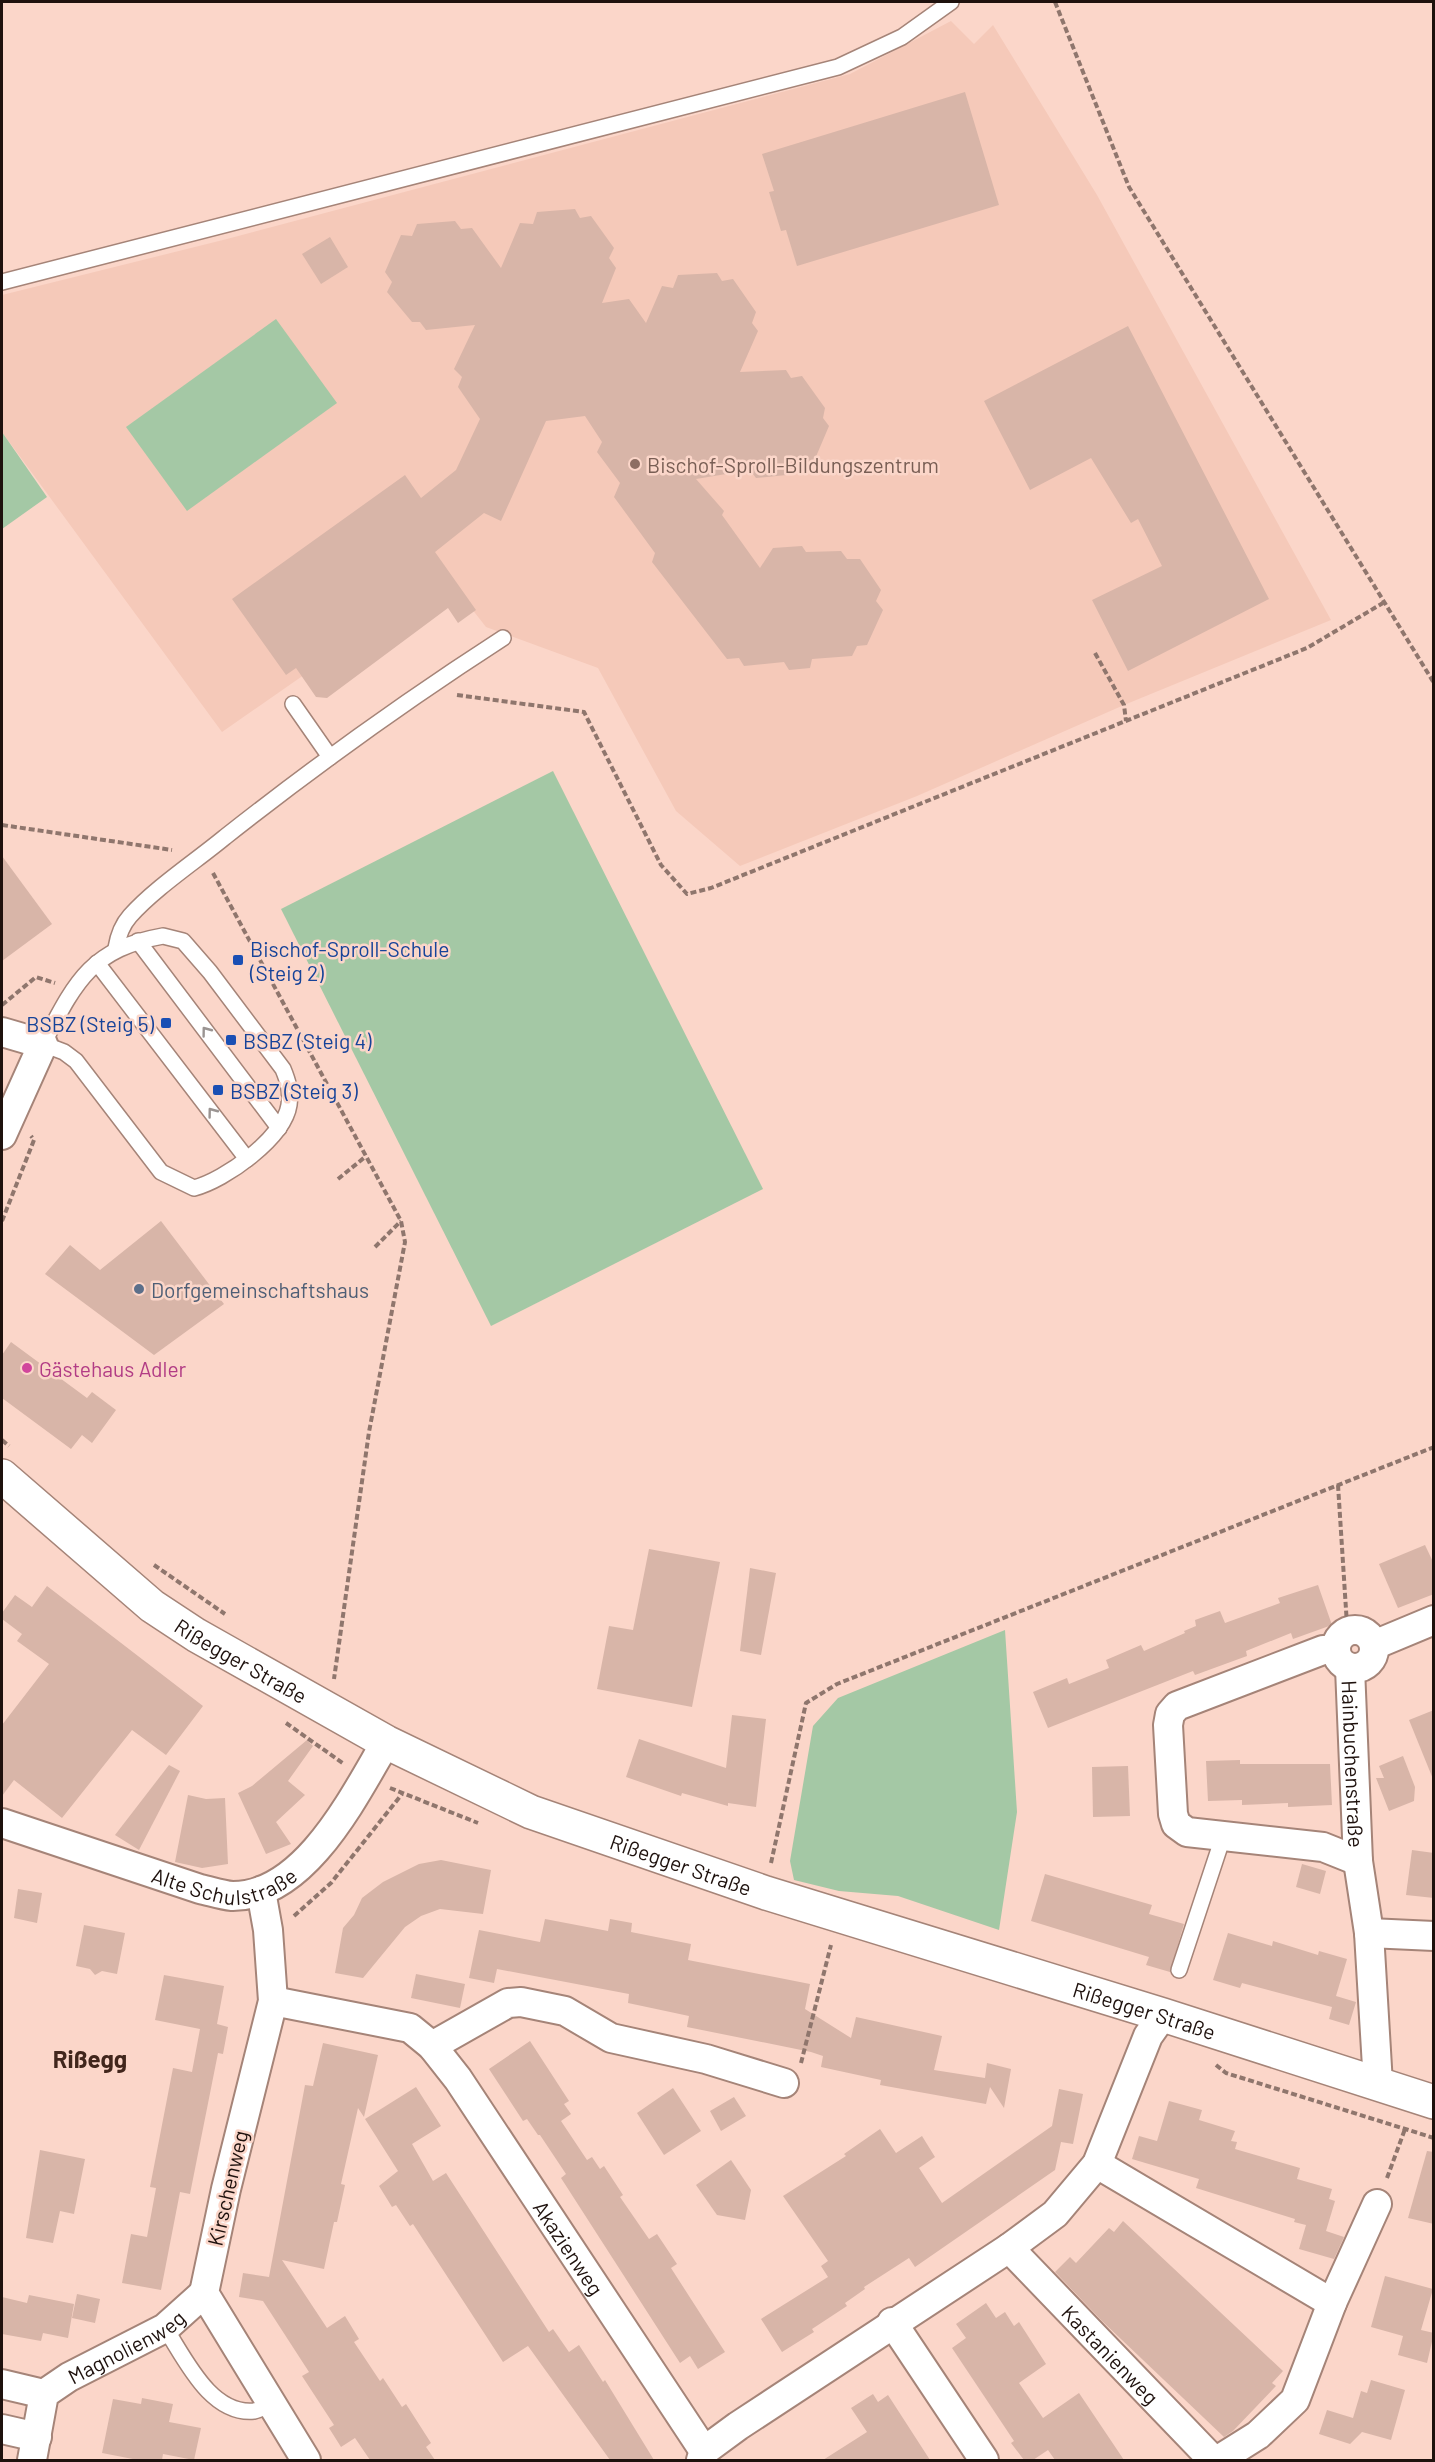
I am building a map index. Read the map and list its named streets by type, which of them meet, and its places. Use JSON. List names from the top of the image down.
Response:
{
  "streets": {
    "street": [
      "Rißegger Straße",
      "Hainbuchenstraße",
      "Alte Schulstraße",
      "Kirschenweg",
      "Akazienweg",
      "Magnolienweg",
      "Kastanienweg"
    ]
  },
  "crossings": [
    ["Rißegger Straße", "Hainbuchenstraße"],
    ["Rißegger Straße", "Alte Schulstraße"],
    ["Alte Schulstraße", "Kirschenweg"],
    ["Kirschenweg", "Akazienweg"],
    ["Kirschenweg", "Magnolienweg"]
  ],
  "districts": ["Rißegg"],
  "places": {
    "other": ["Bischof-Sproll-Bildungszentrum", "Dorfgemeinschaftshaus", "Gästehaus Adler"],
    "transit": [
      "Bischof-Sproll-Schule (Steig 2)",
      "BSBZ (Steig 5)",
      "BSBZ (Steig 4)",
      "BSBZ (Steig 3)"
    ]
  }
}
